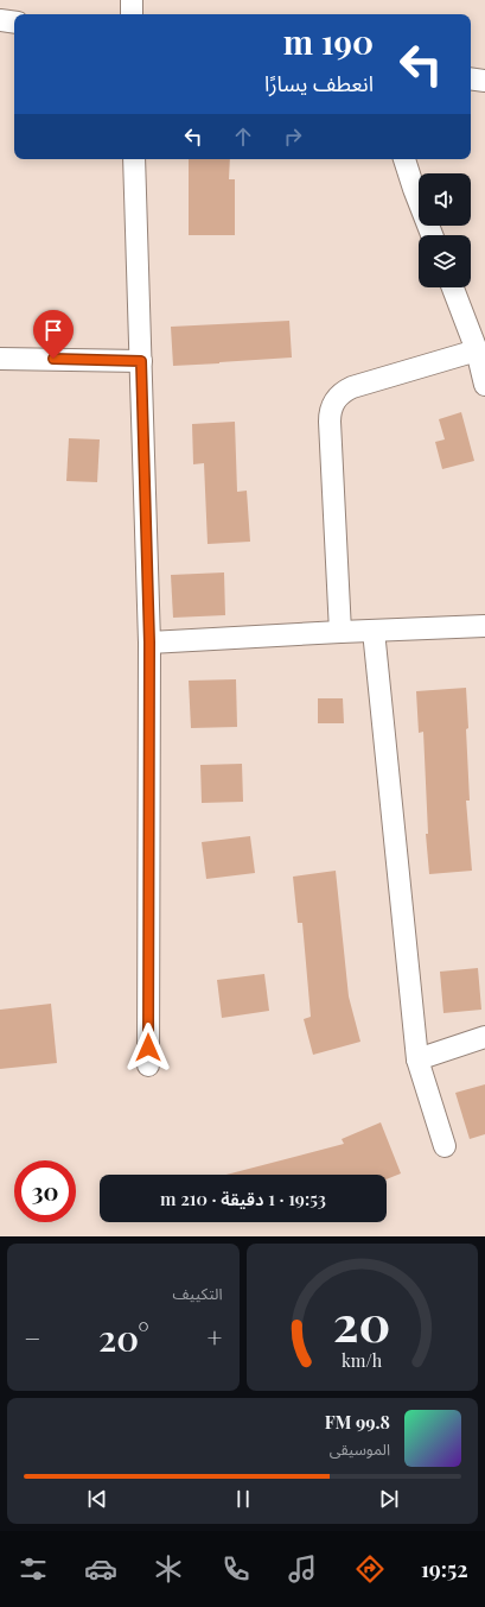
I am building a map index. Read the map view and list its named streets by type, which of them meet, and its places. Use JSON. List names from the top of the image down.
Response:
{
  "page": {
    "turn": ["190 m", "انعطف يسارًا"],
    "limit": "30",
    "trip": "19:53 · 1 دقيقة · 210 m",
    "tile": "التكييف",
    "heat": ["−", "20°", "+"],
    "song": ["99.8 FM", "الموسيقى"],
    "tabs": "19:52",
    "gauge": ["20", "km/h"]
  }
}
